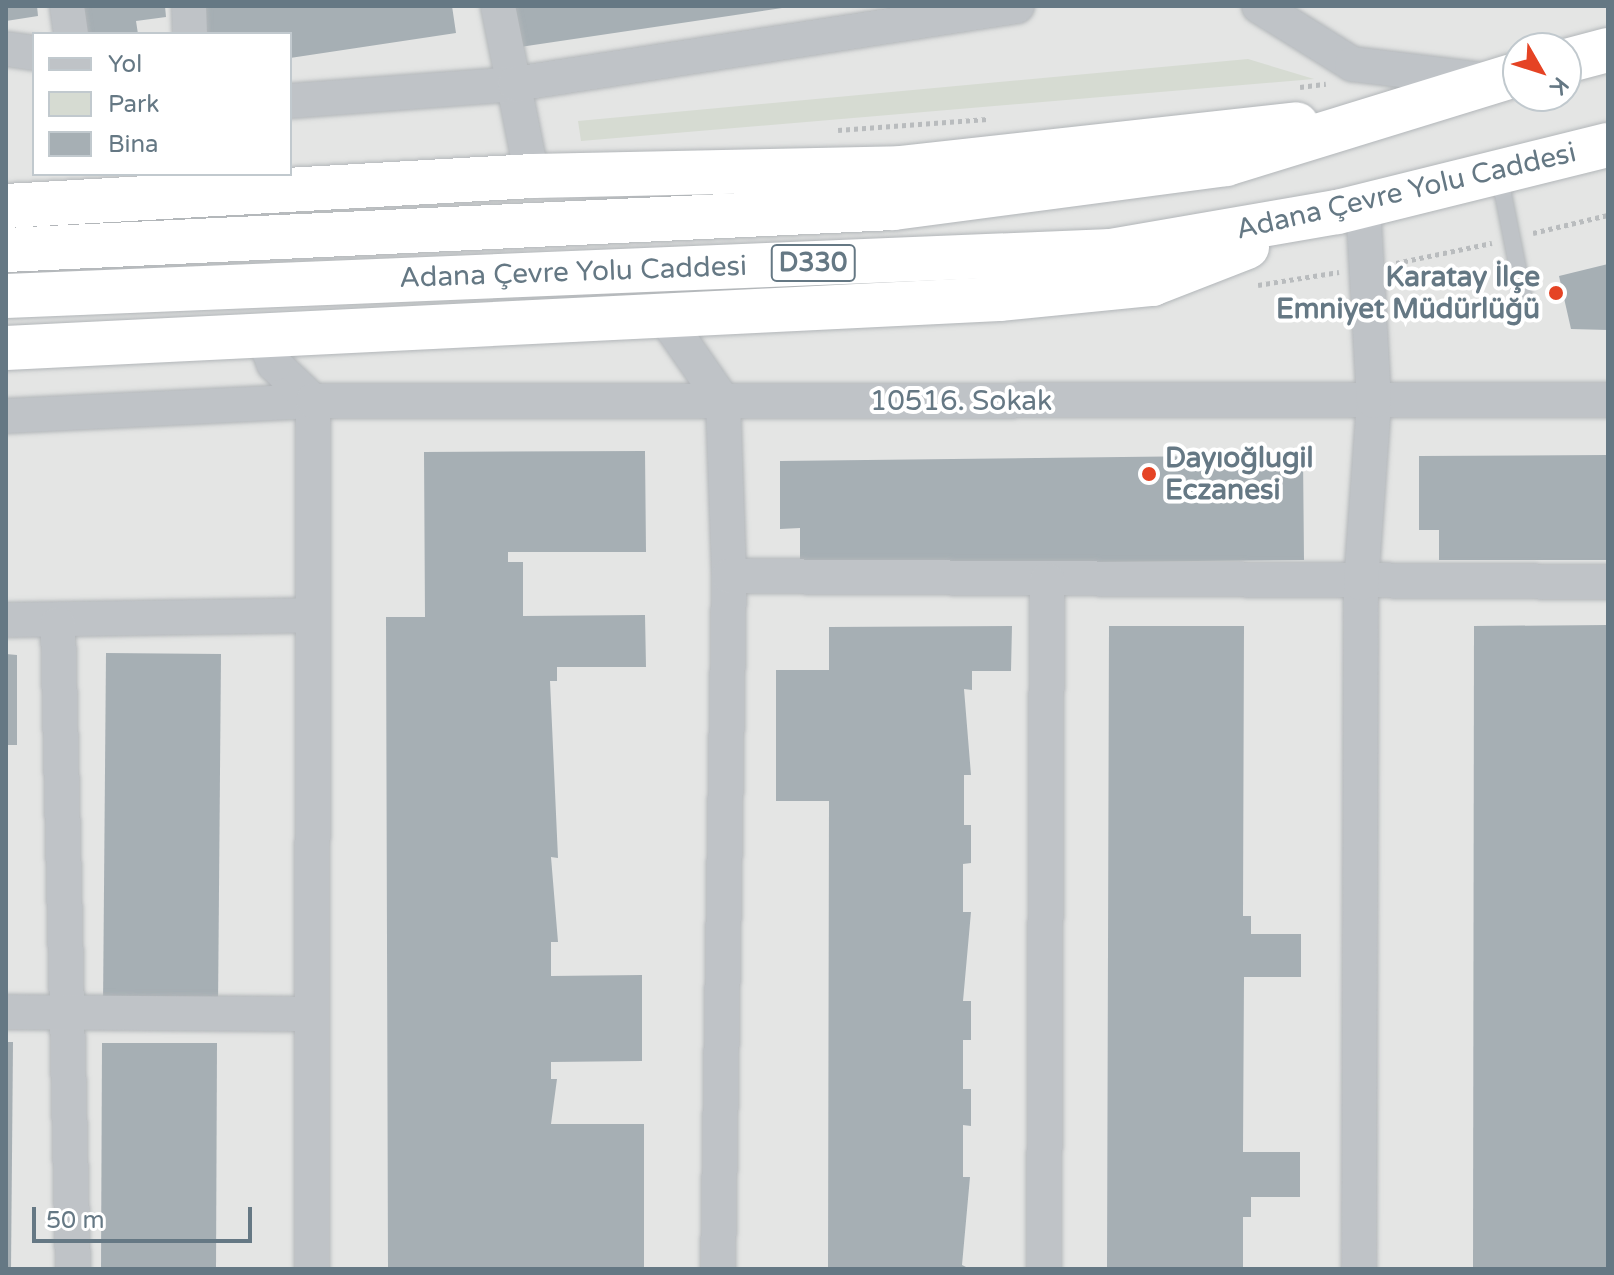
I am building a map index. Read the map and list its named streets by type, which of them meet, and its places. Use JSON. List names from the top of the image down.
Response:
{
  "streets": {
    "highway": ["Adana Çevre Yolu Caddesi", "D330"],
    "street": ["10516. Sokak"]
  },
  "places": ["Karatay İlçe Emniyet Müdürlüğü", "Dayıoğlugil Eczanesi"],
  "legend": ["Yol", "Park", "Bina"],
  "scale_bar": "50 m",
  "north": "bottom right"
}
